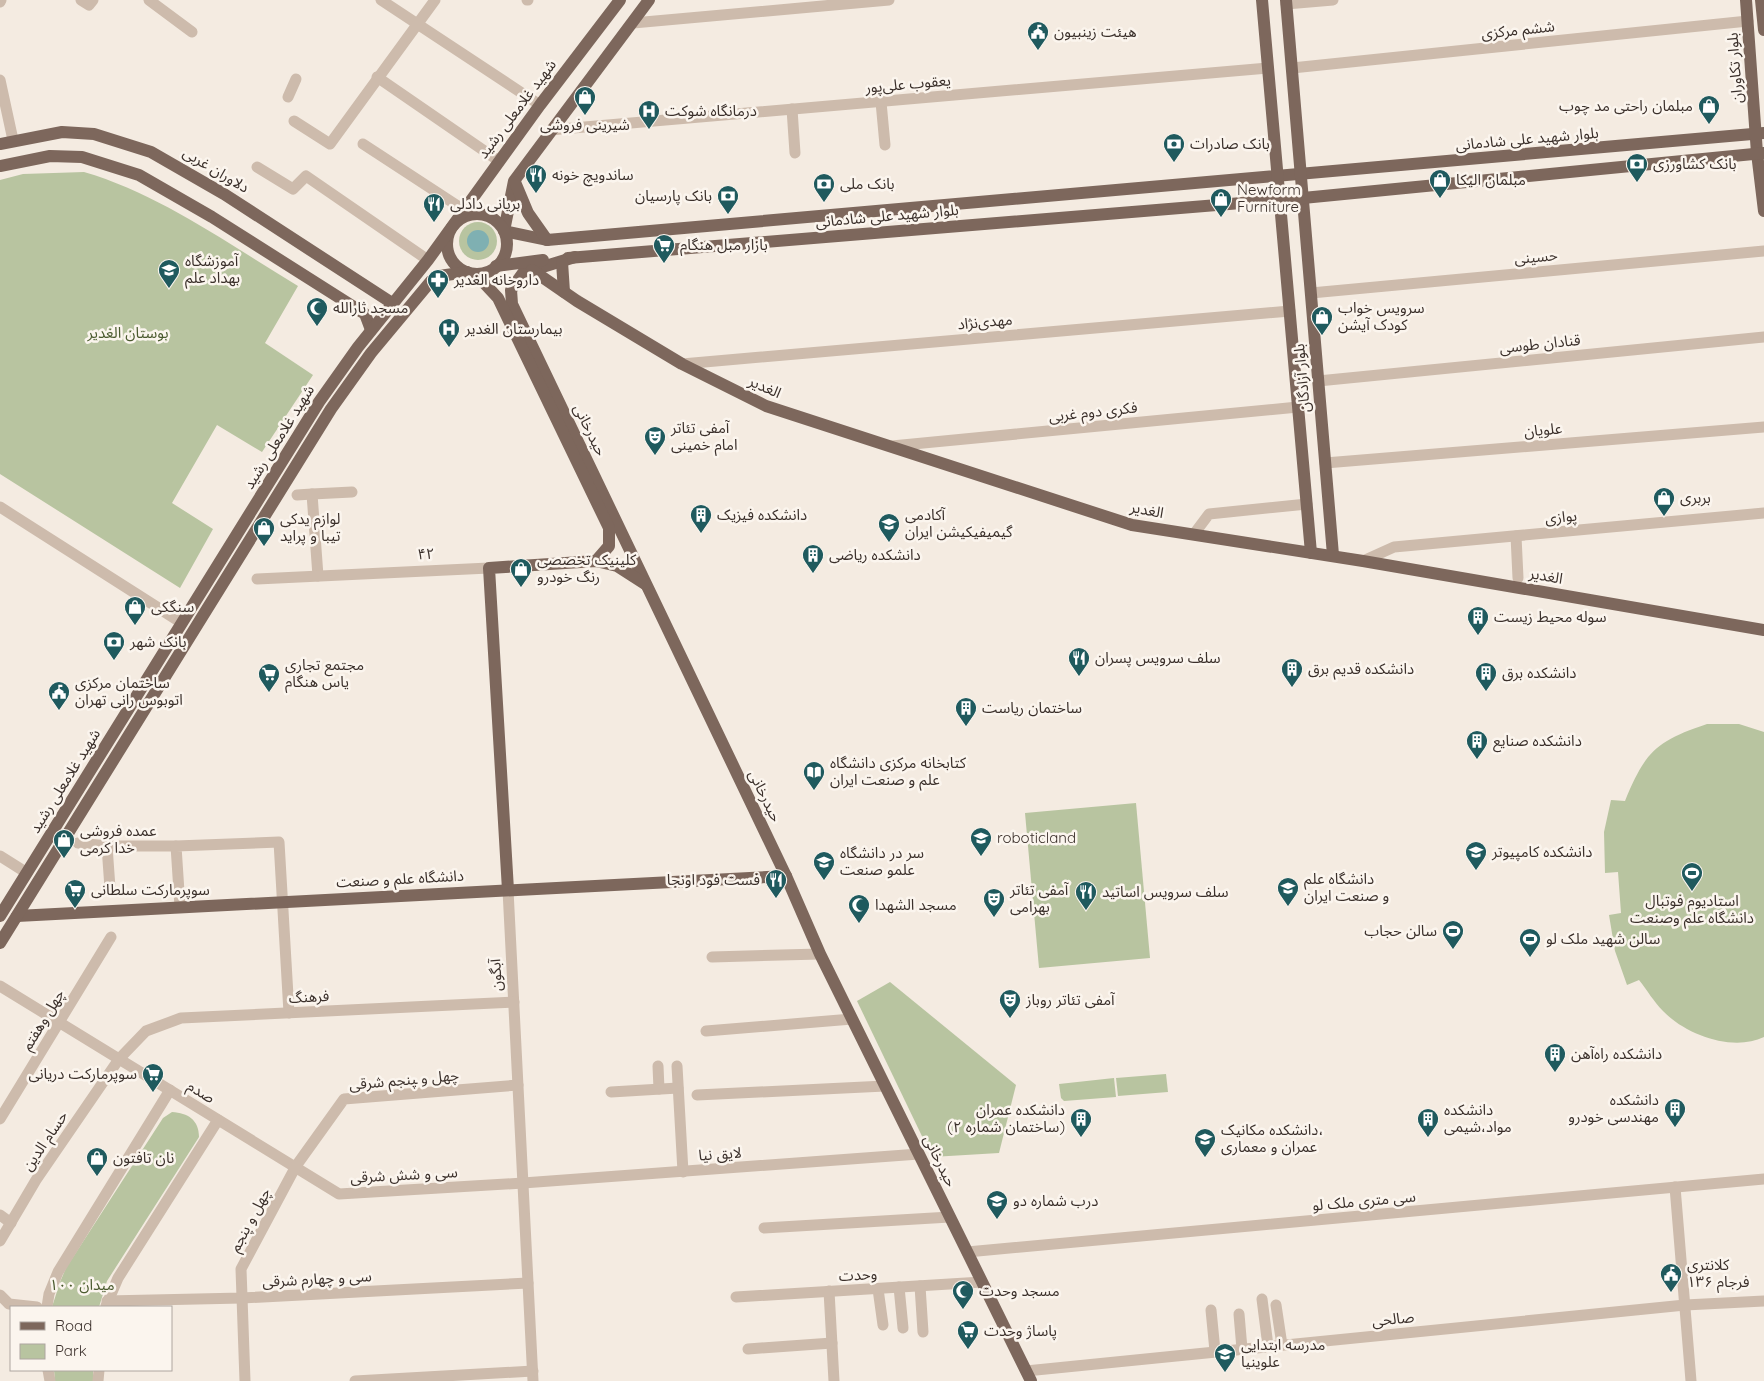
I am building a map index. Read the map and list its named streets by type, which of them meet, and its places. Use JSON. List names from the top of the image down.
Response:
{
  "streets": {
    "main road": [
      "بلوار تکاوران",
      "شهید غلامعلی رشید",
      "بلوار شهید علی شادمانی",
      "دلاوران غربی",
      "بلوار آزادگان",
      "الغدیر",
      "حیدرخانی",
      "۴۲",
      "دانشگاه علم و صنعت",
      "آبگون"
    ],
    "street": [
      "ششم مرکزی",
      "یعقوب علی‌پور",
      "حسینی",
      "مهدی‌نژاد",
      "قنادان طوسی",
      "فکری دوم غربی",
      "علویان",
      "پوازی",
      "فرهنگ",
      "چهل وهفتم",
      "چهل و ‍پنجم شرقی",
      "صدم",
      "حسام الدین",
      "لایق نیا",
      "سی و شش شرقی",
      "سی متری ملک لو",
      "چهل و پنجم",
      "وحدت",
      "سی و چهارم شرقی",
      "صالحی"
    ]
  },
  "crossings": [
    ["ششم مرکزی", "بلوار تکاوران"],
    ["بلوار تکاوران", "بلوار شهید علی شادمانی"],
    ["شهید غلامعلی رشید", "بلوار شهید علی شادمانی"],
    ["شهید غلامعلی رشید", "دلاوران غربی"],
    ["شهید غلامعلی رشید", "حیدرخانی"],
    ["شهید غلامعلی رشید", "دانشگاه علم و صنعت"],
    ["بلوار شهید علی شادمانی", "بلوار آزادگان"],
    ["بلوار شهید علی شادمانی", "الغدیر"],
    ["بلوار شهید علی شادمانی", "حیدرخانی"],
    ["حسینی", "بلوار آزادگان"],
    ["مهدی‌نژاد", "بلوار آزادگان"],
    ["مهدی‌نژاد", "الغدیر"],
    ["قنادان طوسی", "بلوار آزادگان"],
    ["بلوار آزادگان", "الغدیر"],
    ["بلوار آزادگان", "فکری دوم غربی"],
    ["بلوار آزادگان", "علویان"],
    ["الغدیر", "فکری دوم غربی"],
    ["الغدیر", "حیدرخانی"],
    ["الغدیر", "پوازی"],
    ["حیدرخانی", "۴۲"],
    ["حیدرخانی", "دانشگاه علم و صنعت"],
    ["حیدرخانی", "لایق نیا"],
    ["حیدرخانی", "سی متری ملک لو"],
    ["حیدرخانی", "وحدت"],
    ["حیدرخانی", "صالحی"],
    ["۴۲", "آبگون"],
    ["دانشگاه علم و صنعت", "آبگون"],
    ["آبگون", "فرهنگ"],
    ["آبگون", "چهل و ‍پنجم شرقی"],
    ["آبگون", "لایق نیا"],
    ["آبگون", "سی و شش شرقی"],
    ["آبگون", "سی و چهارم شرقی"],
    ["فرهنگ", "حسام الدین"],
    ["چهل و ‍پنجم شرقی", "سی و شش شرقی"],
    ["چهل و ‍پنجم شرقی", "چهل و پنجم"],
    ["صدم", "سی و شش شرقی"],
    ["صدم", "سی و چهارم شرقی"],
    ["لایق نیا", "سی و شش شرقی"],
    ["سی و شش شرقی", "چهل و پنجم"],
    ["چهل و پنجم", "سی و چهارم شرقی"]
  ],
  "parks": ["بوستان الغدیر", "میدان ۱۰۰"],
  "places": {
    "public building": ["هیئت زینبیون", "ساختمان مرکزی اتوبوس رانی تهران", "کلانتری ۱۳۶ فرجام"],
    "shop": [
      "شیرینی فروشی",
      "مبلمان راحتی مد چوب",
      "مبلمان الیکا",
      "Newform Furniture",
      "سرویس خواب کودک آیشن",
      "بربری",
      "لوازم یدکی تیبا و پراید",
      "کلینیک تخصصی رنگ خودرو",
      "سنگکی",
      "عمده فروشی خدا کرمی",
      "نان تافتون"
    ],
    "hospital": ["درمانگاه شوکت", "بیمارستان الغدیر"],
    "bank": [
      "بانک صادرات",
      "بانک کشاورزی",
      "بانک ملی",
      "بانک پارسیان",
      "بانک شهر"
    ],
    "restaurant": [
      "ساندویچ خونه",
      "بریانی دادلی",
      "سلف سرویس پسران",
      "فست فود اونجا",
      "سلف سرویس اساتید"
    ],
    "supermarket": [
      "بازار مبل هنگام",
      "مجتمع تجاری یاس هنگام",
      "سوپرمارکت سلطانی",
      "سوپرمارکت دریانی",
      "پاساژ وحدت"
    ],
    "school or university": [
      "آموزشگاه بهداد علم",
      "آکادمی گیمیفیکیشن ایران",
      "roboticland",
      "دانشکده کامپیوتر",
      "سر در دانشگاه علمو صنعت",
      "دانشگاه علم و صنعت ایران",
      "دانشکده مکانیک، عمران و معماری",
      "درب شماره دو",
      "مدرسه ابتدایی علوینیا"
    ],
    "pharmacy": ["داروخانه الغدیر"],
    "mosque": ["مسجد ثارالله", "مسجد الشهدا", "مسجد وحدت"],
    "theatre": ["آمفی تئاتر امام خمینی", "آمفی تئاتر بهرامی", "آمفی تئاتر روباز"],
    "building": [
      "دانشکده فیزیک",
      "دانشکده ریاضی",
      "سوله محیط زیست",
      "دانشکده قدیم برق",
      "دانشکده برق",
      "ساختمان ریاست",
      "دانشکده صنایع",
      "دانشکده راه‌آهن",
      "دانشکده مهندسی خودرو",
      "دانشکده عمران (ساختمان شماره ۲)",
      "دانشکده مواد،شیمی"
    ],
    "library": ["کتابخانه مرکزی دانشگاه علم و صنعت ایران"],
    "sports": ["استادیوم فوتبال دانشگاه علم وصنعت", "سالن حجاب", "سالن شهید ملک لو"]
  },
  "legend": ["Road", "Park"]
}
